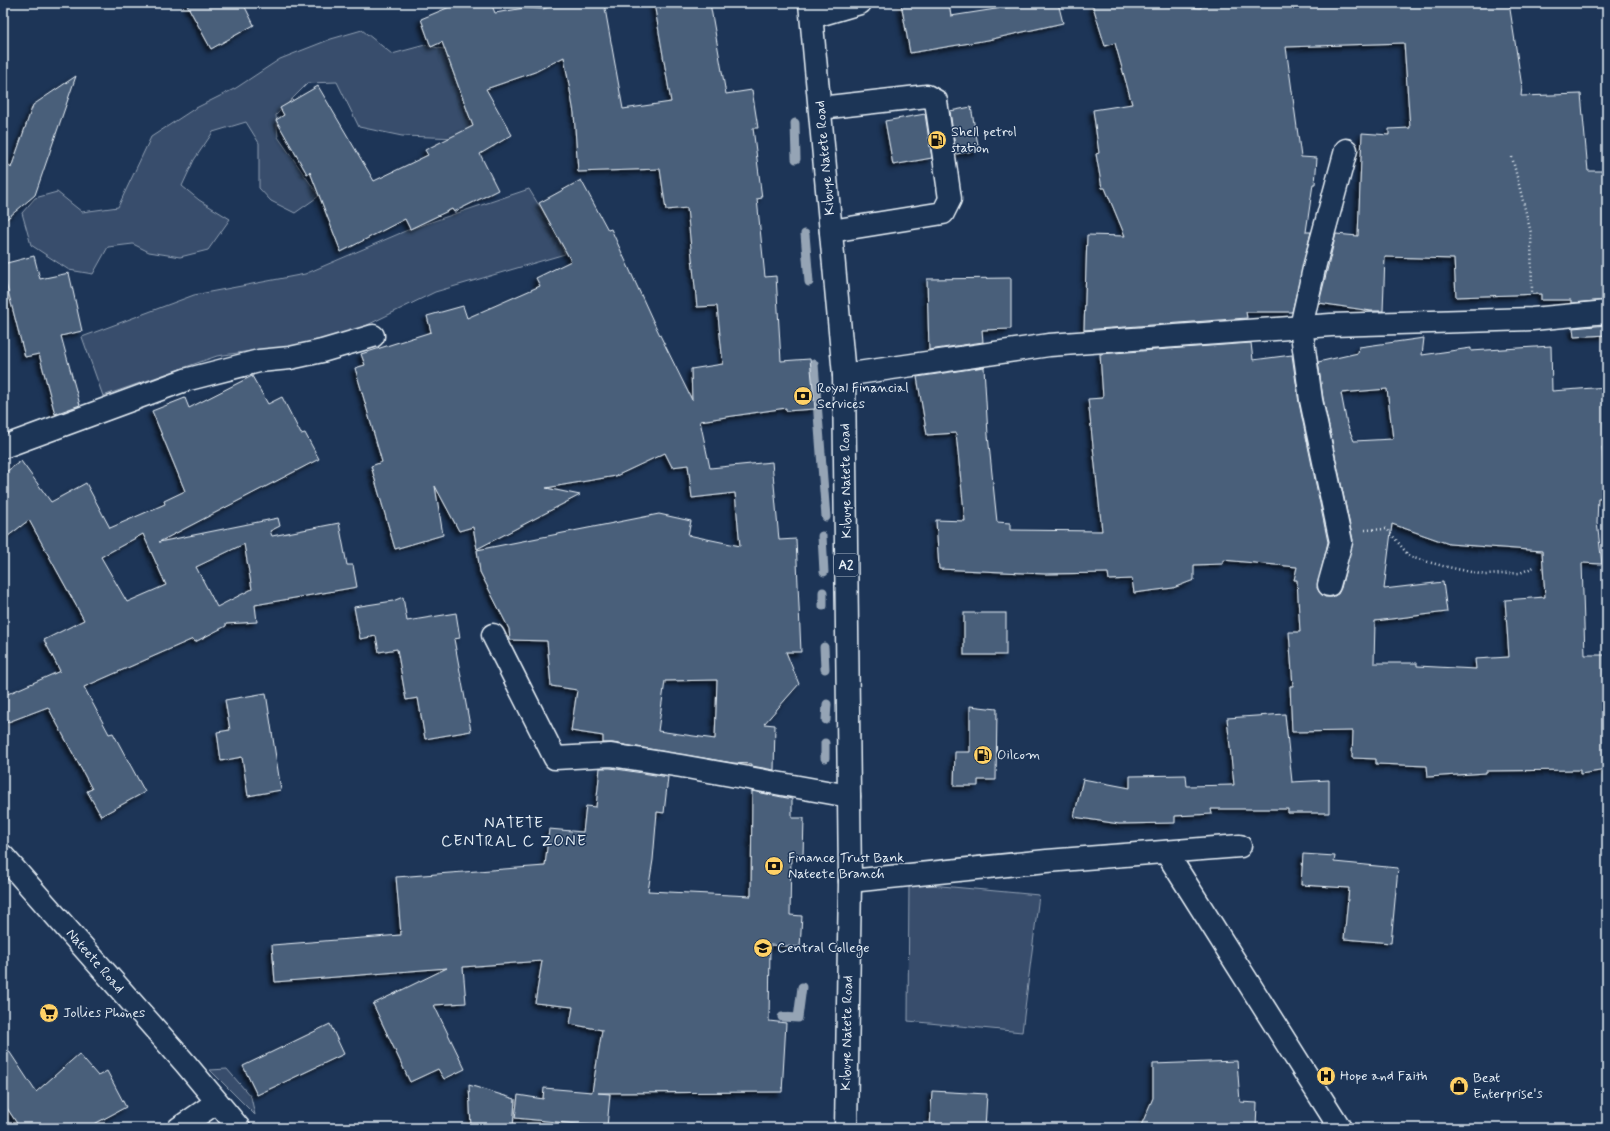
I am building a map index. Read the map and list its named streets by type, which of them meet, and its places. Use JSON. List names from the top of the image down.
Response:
{
  "streets": {
    "street": ["Kibuye Natete Road", "A2", "Nateete Road"]
  },
  "districts": ["NATETE CENTRAL C ZONE"],
  "places": {
    "fuel station": ["Shell petrol station", "Oilcom"],
    "bank": ["Royal Financial Services", "Finance Trust Bank Nateete Branch"],
    "school or university": ["Central College"],
    "supermarket": ["Jollies Phones"],
    "hospital": ["Hope and Faith"],
    "shop": ["Beat Enterprise's"]
  }
}
